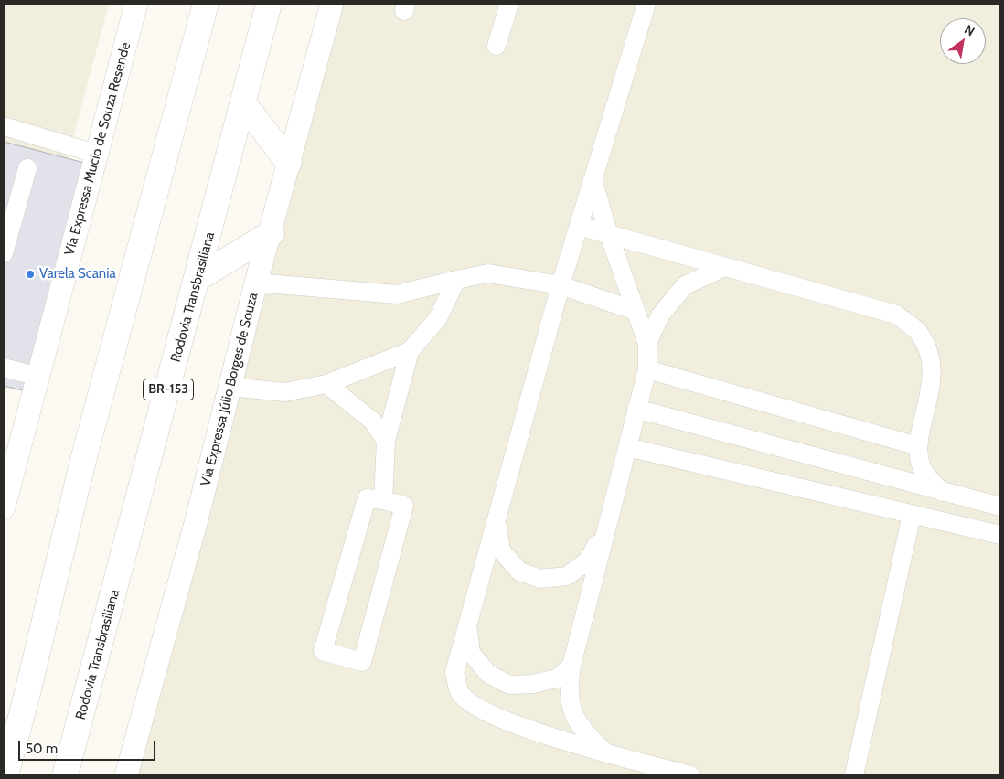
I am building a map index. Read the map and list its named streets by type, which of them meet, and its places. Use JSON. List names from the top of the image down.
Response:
{
  "streets": {
    "highway": ["Rodovia Transbrasiliana", "BR-153"],
    "main road": ["Via Expressa Mucio de Souza Resende", "Via Expressa Júlio Borges de Souza"]
  },
  "places": ["Varela Scania"],
  "scale_bar": "50 m",
  "north": "top right"
}
